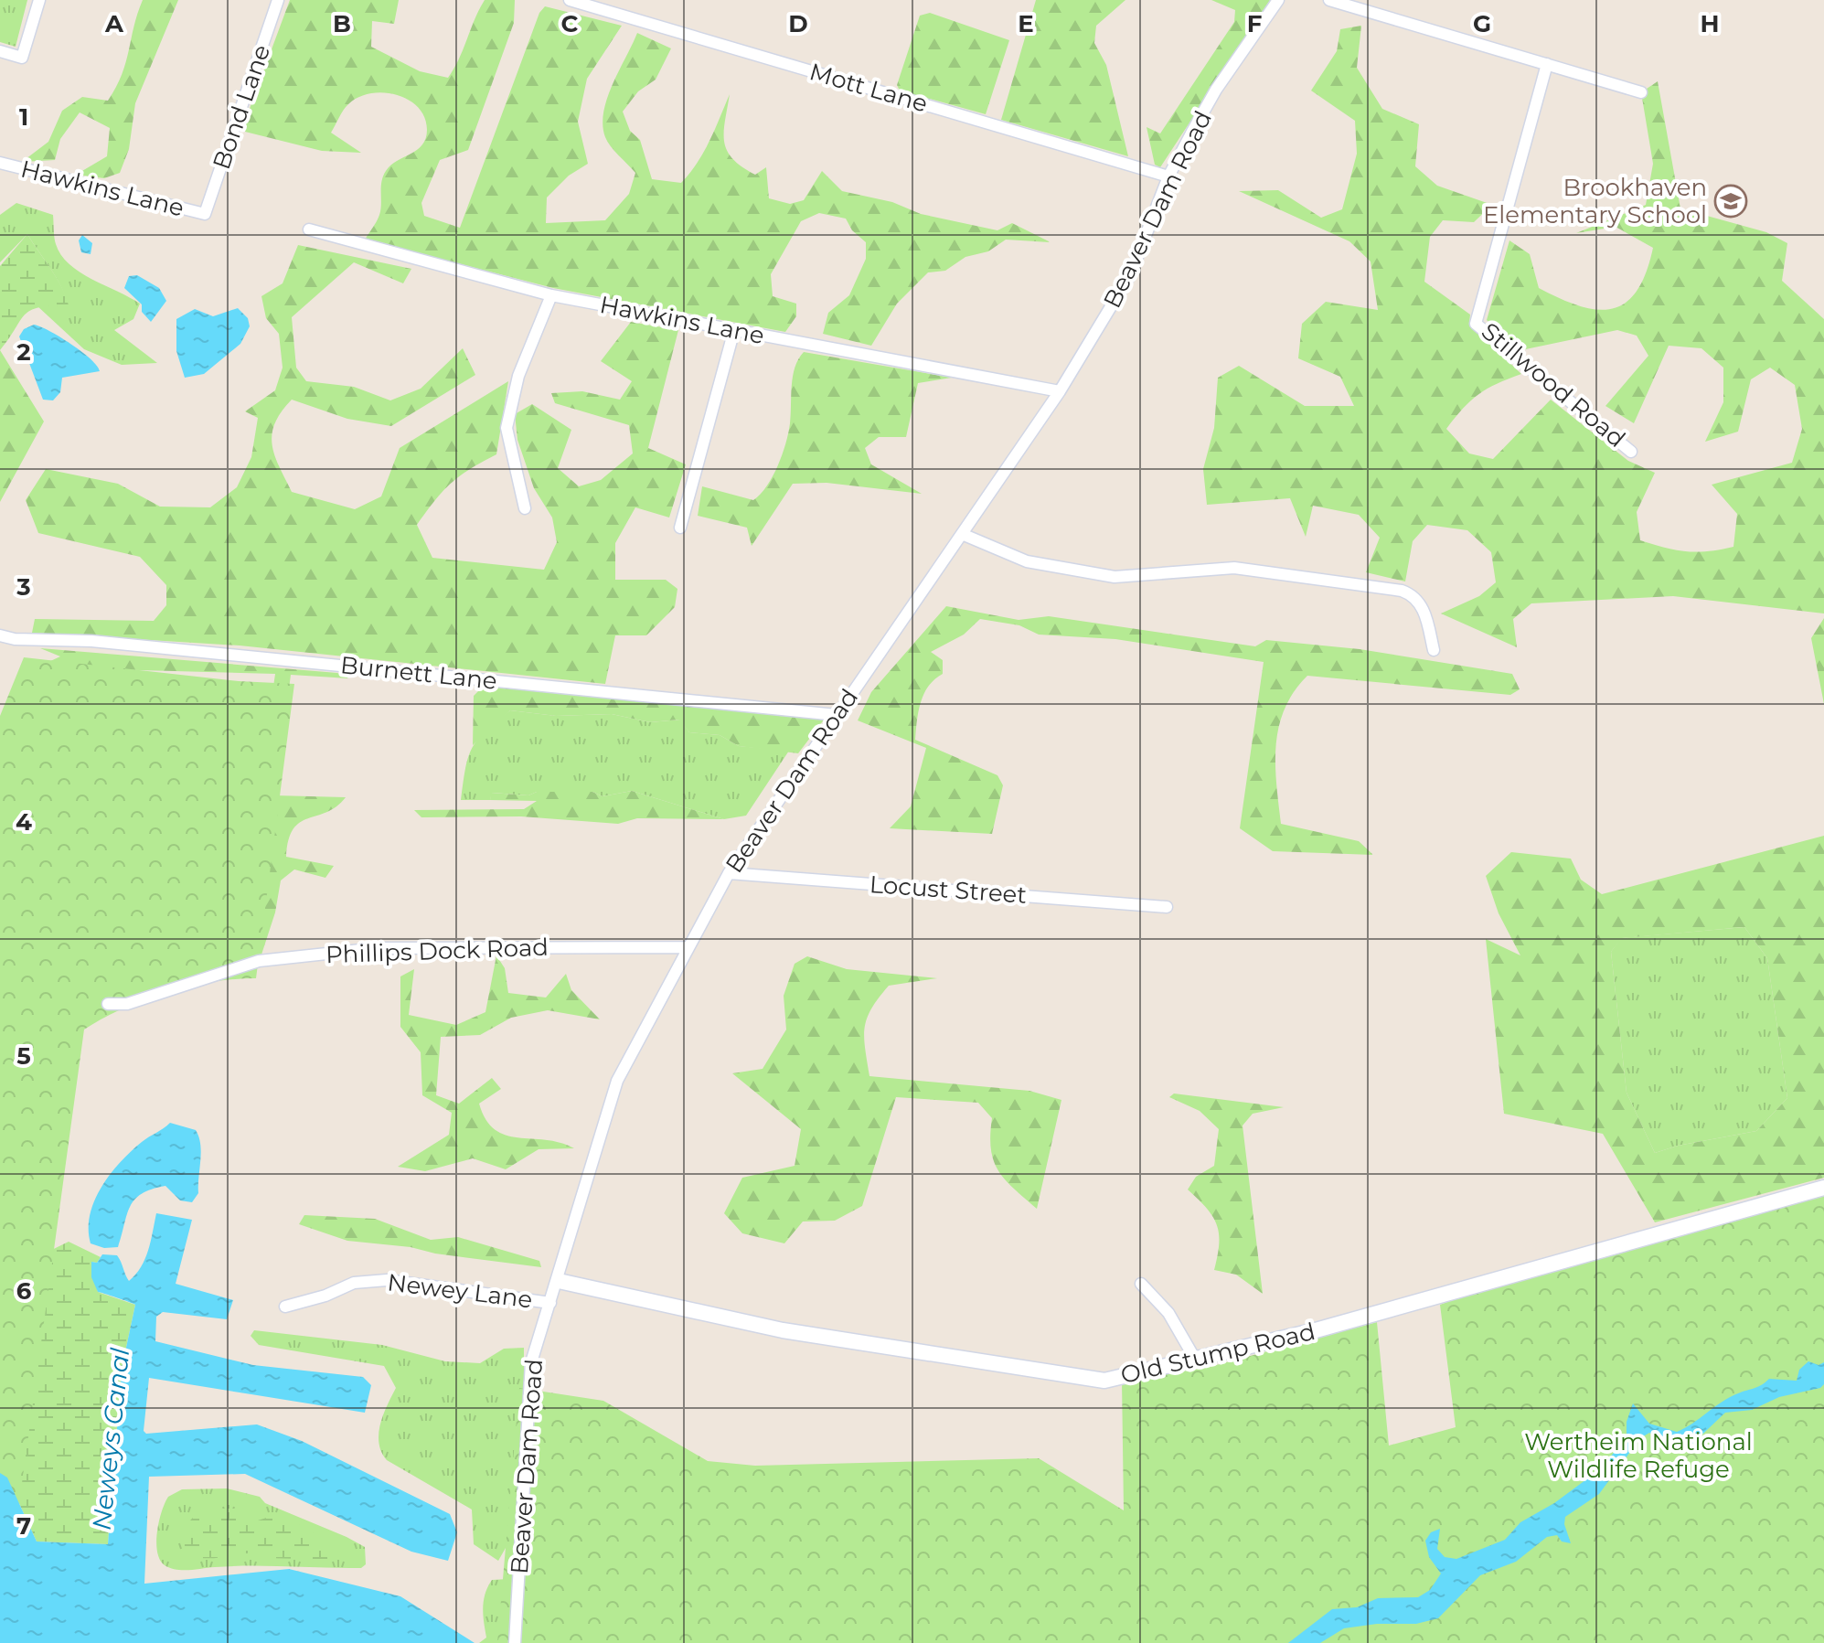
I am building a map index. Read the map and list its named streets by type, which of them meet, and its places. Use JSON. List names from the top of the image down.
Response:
{
  "streets": {
    "street": [
      "Mott Lane",
      "Bond Lane",
      "Hawkins Lane",
      "Beaver Dam Road",
      "Stillwood Road",
      "Burnett Lane",
      "Locust Street",
      "Phillips Dock Road",
      "Newey Lane",
      "Old Stump Road"
    ]
  },
  "crossings": [
    ["Mott Lane", "Beaver Dam Road"],
    ["Bond Lane", "Hawkins Lane"],
    ["Hawkins Lane", "Beaver Dam Road"],
    ["Beaver Dam Road", "Burnett Lane"],
    ["Beaver Dam Road", "Locust Street"],
    ["Beaver Dam Road", "Phillips Dock Road"],
    ["Beaver Dam Road", "Newey Lane"],
    ["Beaver Dam Road", "Old Stump Road"]
  ],
  "water": ["Neweys Canal"],
  "parks": ["Wertheim National Wildlife Refuge"],
  "places": {
    "school or university": ["Brookhaven Elementary School"]
  },
  "grid": {
    "columns": [
      "A",
      "B",
      "C",
      "D",
      "E",
      "F",
      "G",
      "H"
    ],
    "rows": [
      "1",
      "2",
      "3",
      "4",
      "5",
      "6",
      "7"
    ]
  }
}
